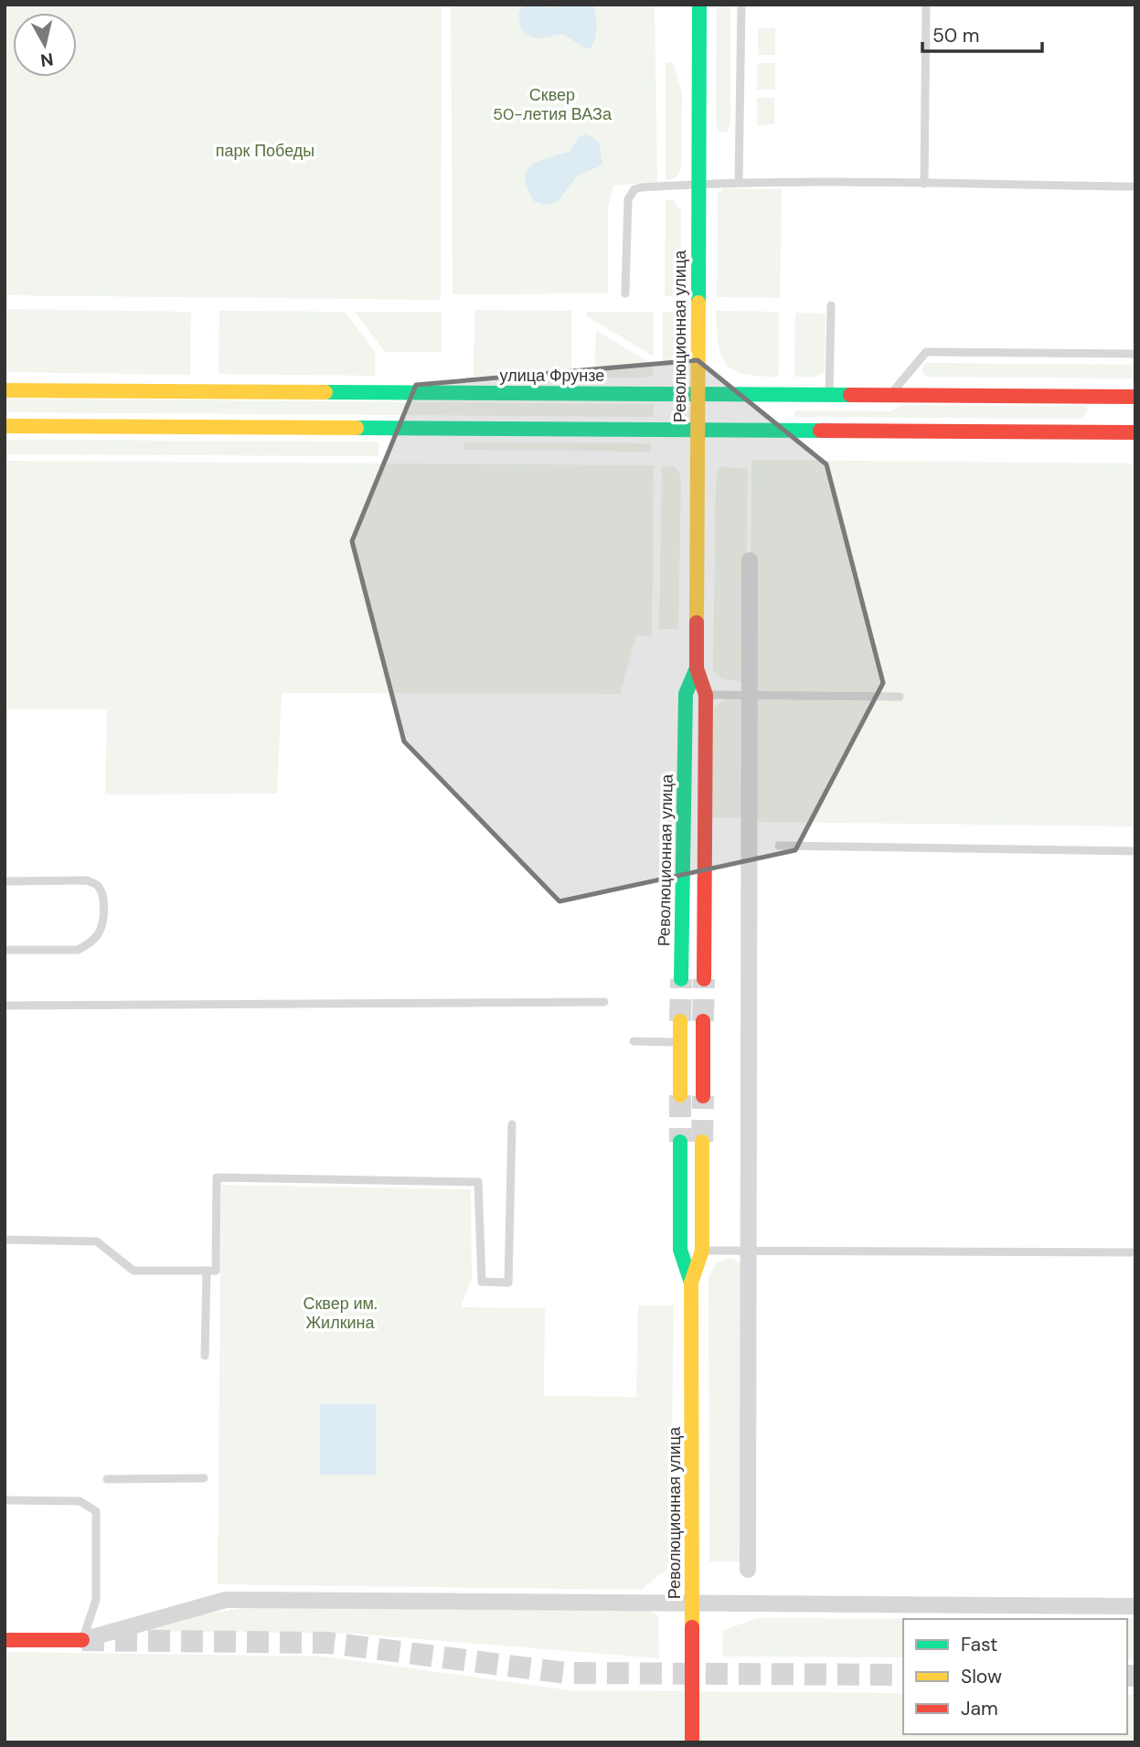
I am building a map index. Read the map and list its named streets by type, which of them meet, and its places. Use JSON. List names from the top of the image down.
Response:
{
  "streets": {
    "main road": ["Революционная улица", "улица Фрунзе"]
  },
  "crossings": [
    ["Революционная улица", "улица Фрунзе"]
  ],
  "parks": ["Сквер 50-летия ВАЗа", "парк Победы", "Сквер им. Жилкина"],
  "legend": ["Fast", "Slow", "Jam"],
  "scale_bar": "50 m",
  "north": "bottom"
}
